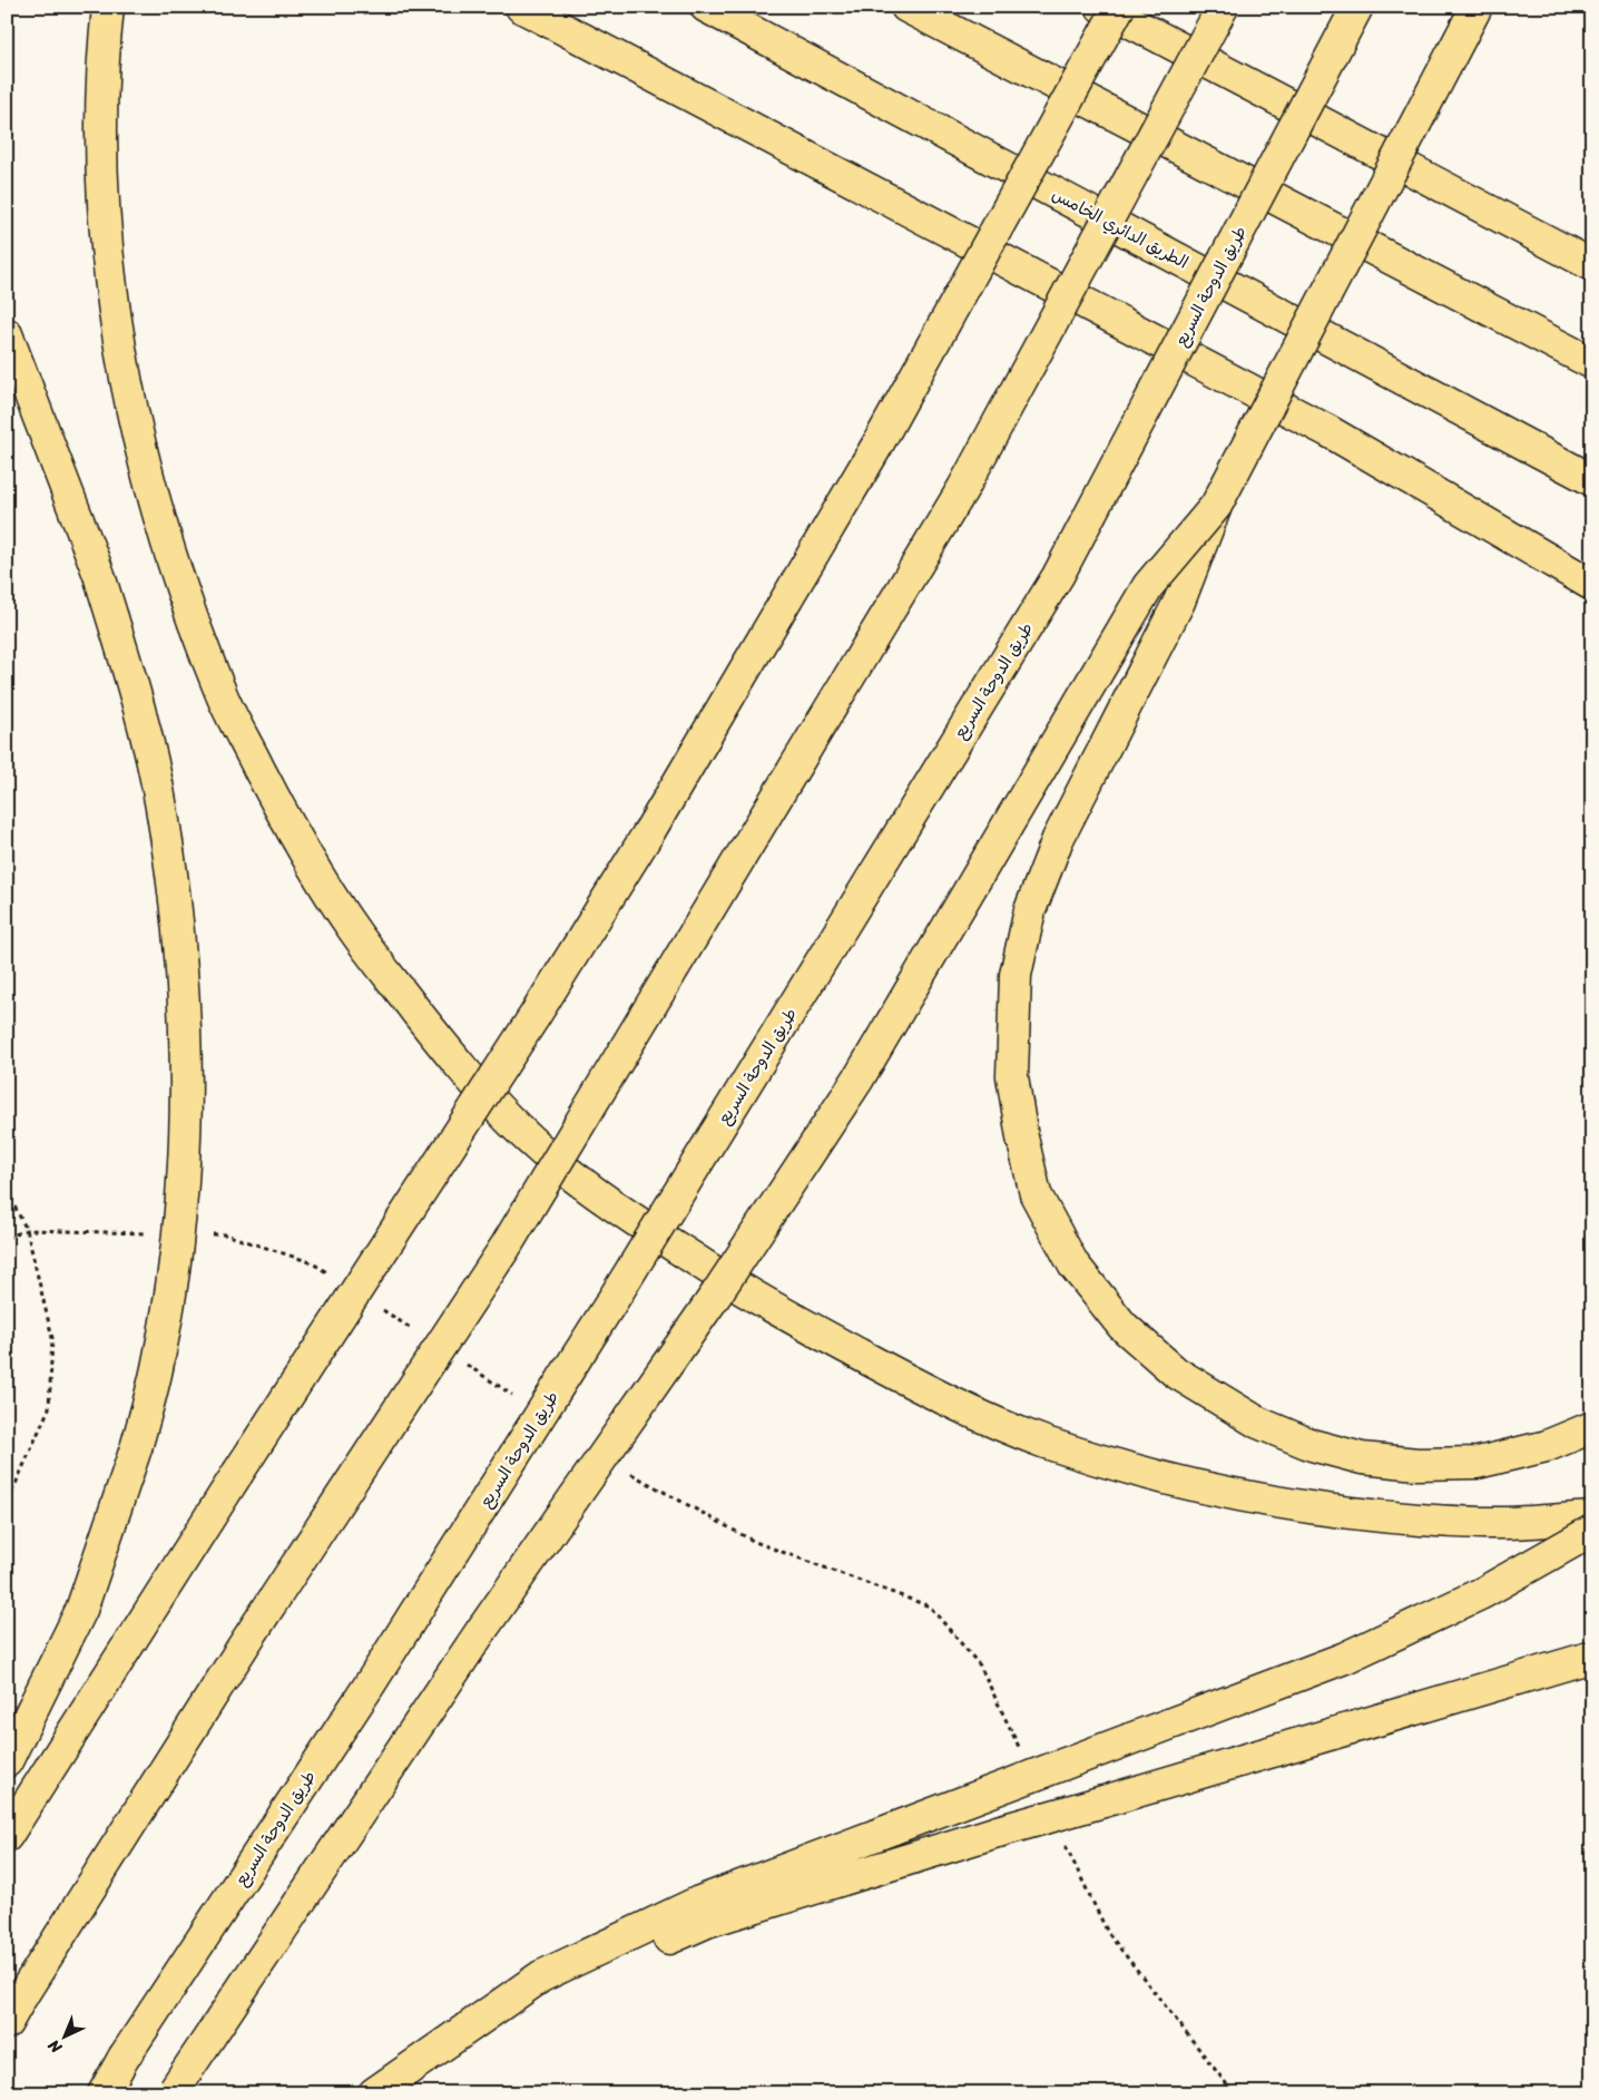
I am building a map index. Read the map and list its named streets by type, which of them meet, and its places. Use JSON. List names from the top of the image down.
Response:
{
  "streets": {
    "highway": ["الطريق الدائري الخامس", "طريق الدوحة السريع"]
  },
  "north": "bottom left"
}
